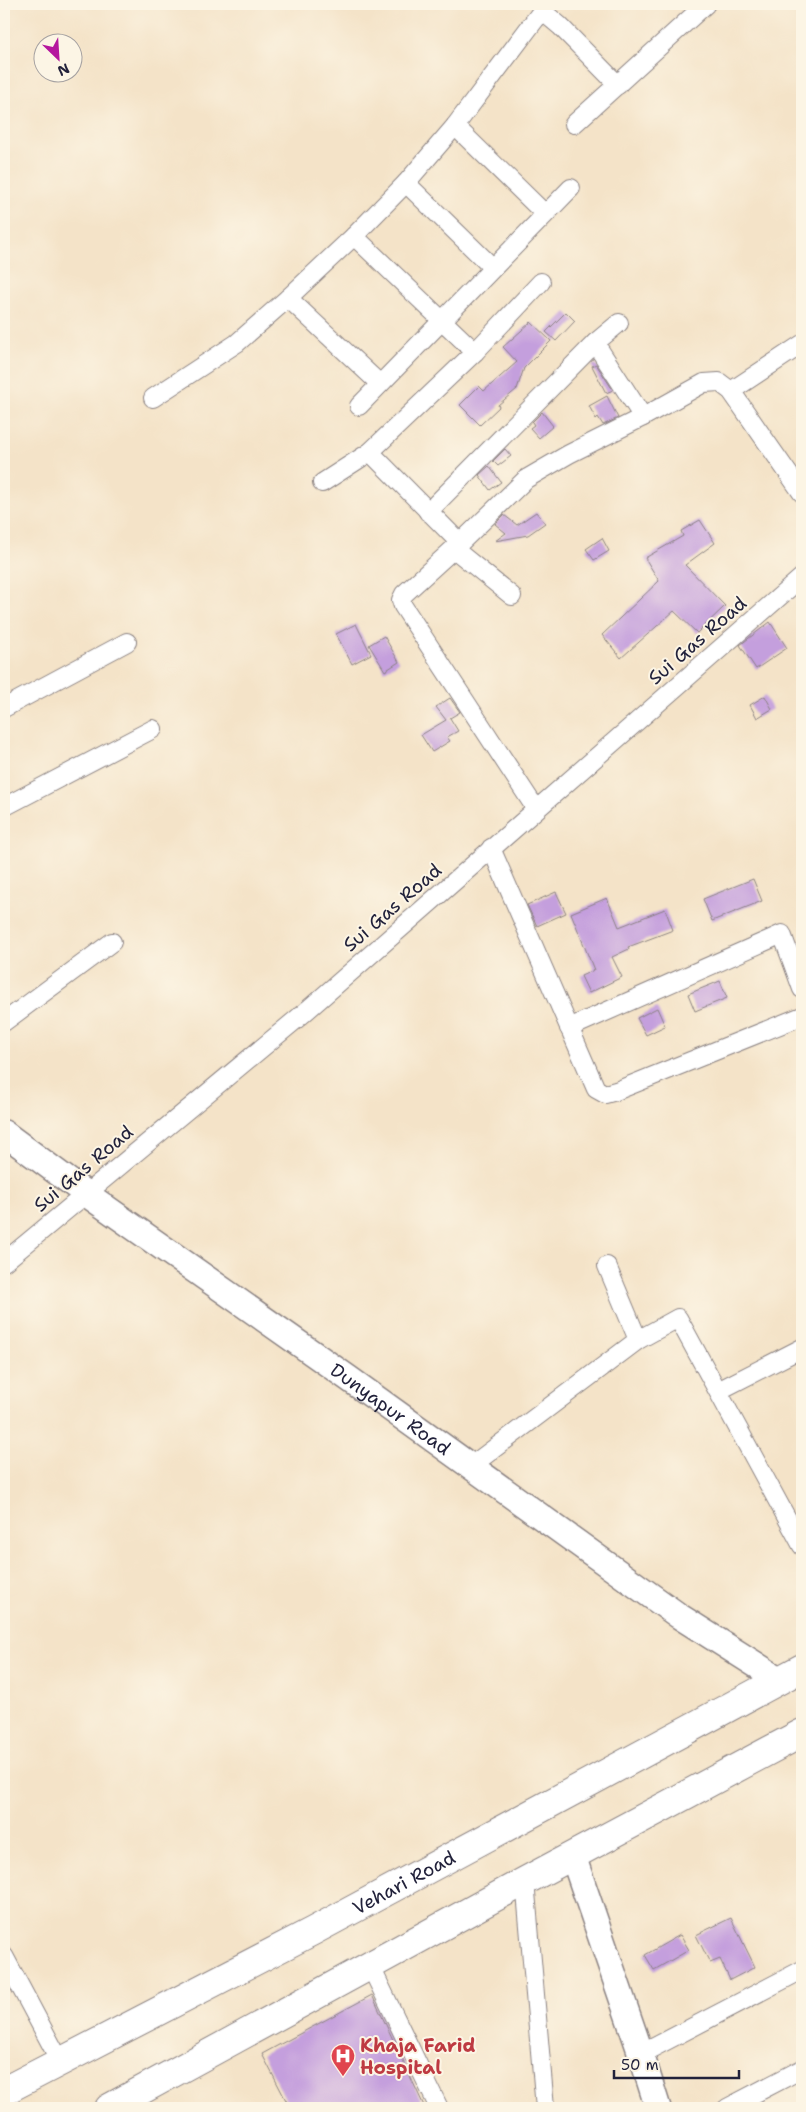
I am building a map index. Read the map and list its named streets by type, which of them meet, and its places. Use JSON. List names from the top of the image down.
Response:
{
  "streets": {
    "main road": ["Vehari Road"],
    "street": ["Sui Gas Road", "Dunyapur Road"]
  },
  "crossings": [
    ["Sui Gas Road", "Dunyapur Road"],
    ["Dunyapur Road", "Vehari Road"]
  ],
  "places": {
    "hospital": ["Khaja Farid Hospital"]
  },
  "scale_bar": "50 m",
  "north": "bottom right"
}
